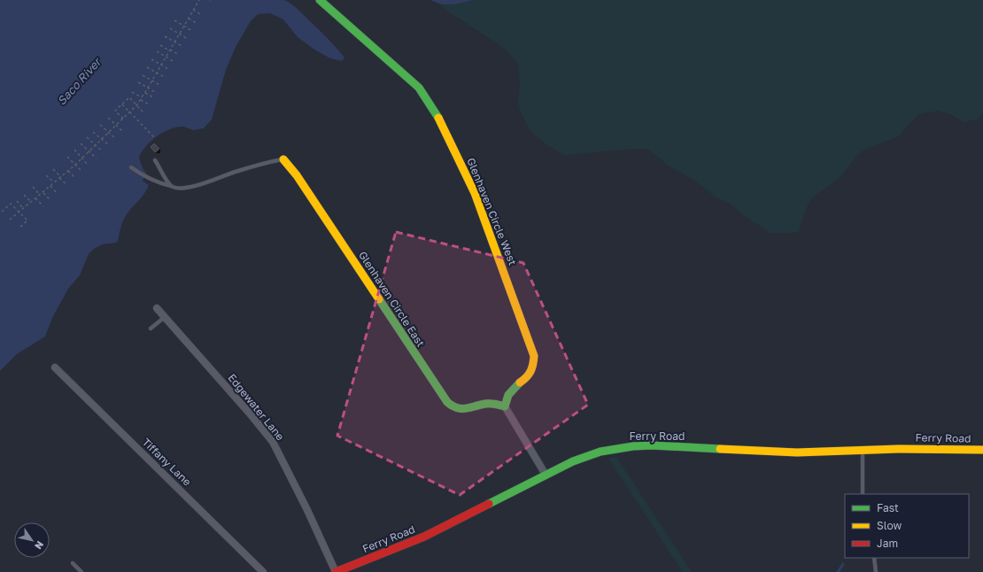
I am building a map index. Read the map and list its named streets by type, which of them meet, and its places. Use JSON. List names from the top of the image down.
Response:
{
  "streets": {
    "street": [
      "Glenhaven Circle West",
      "Glenhaven Circle East",
      "Edgewater Lane",
      "Ferry Road",
      "Tiffany Lane"
    ]
  },
  "crossings": [
    ["Glenhaven Circle West", "Glenhaven Circle East"],
    ["Edgewater Lane", "Ferry Road"]
  ],
  "water": ["Saco River"],
  "legend": ["Fast", "Slow", "Jam"],
  "north": "bottom right"
}
